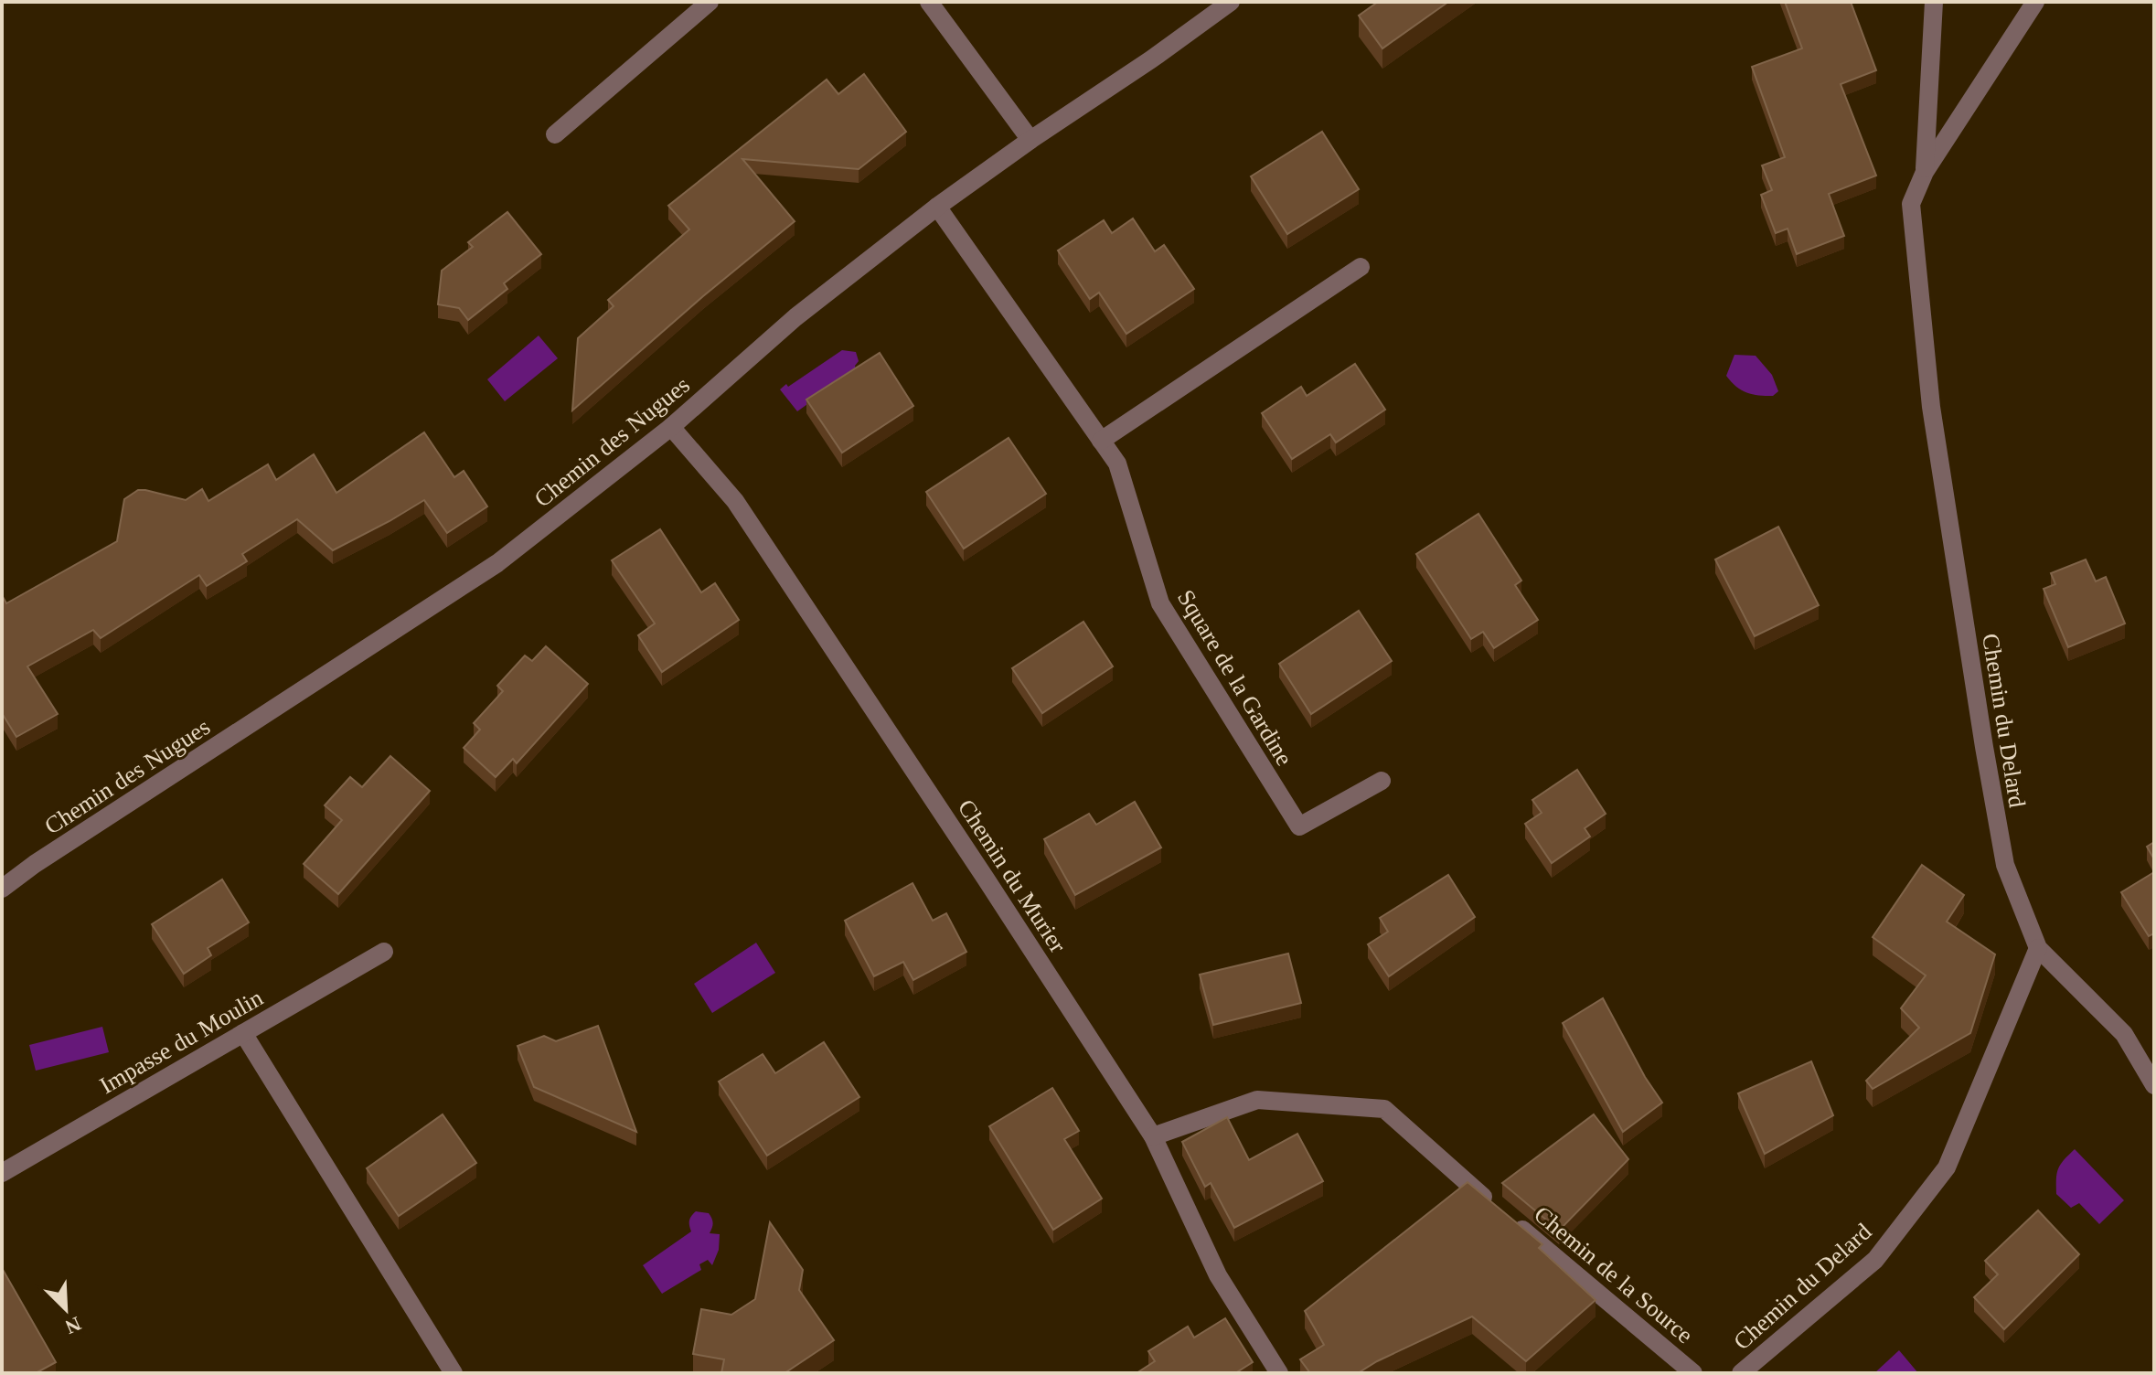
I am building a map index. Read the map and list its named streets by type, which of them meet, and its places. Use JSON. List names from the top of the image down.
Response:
{
  "streets": {
    "street": [
      "Chemin des Nugues",
      "Square de la Gardine",
      "Chemin du Delard",
      "Chemin du Murier",
      "Impasse du Moulin",
      "Chemin de la Source"
    ]
  },
  "crossings": [
    ["Chemin des Nugues", "Square de la Gardine"],
    ["Chemin des Nugues", "Chemin du Murier"],
    ["Chemin du Murier", "Chemin de la Source"]
  ],
  "north": "bottom right"
}
